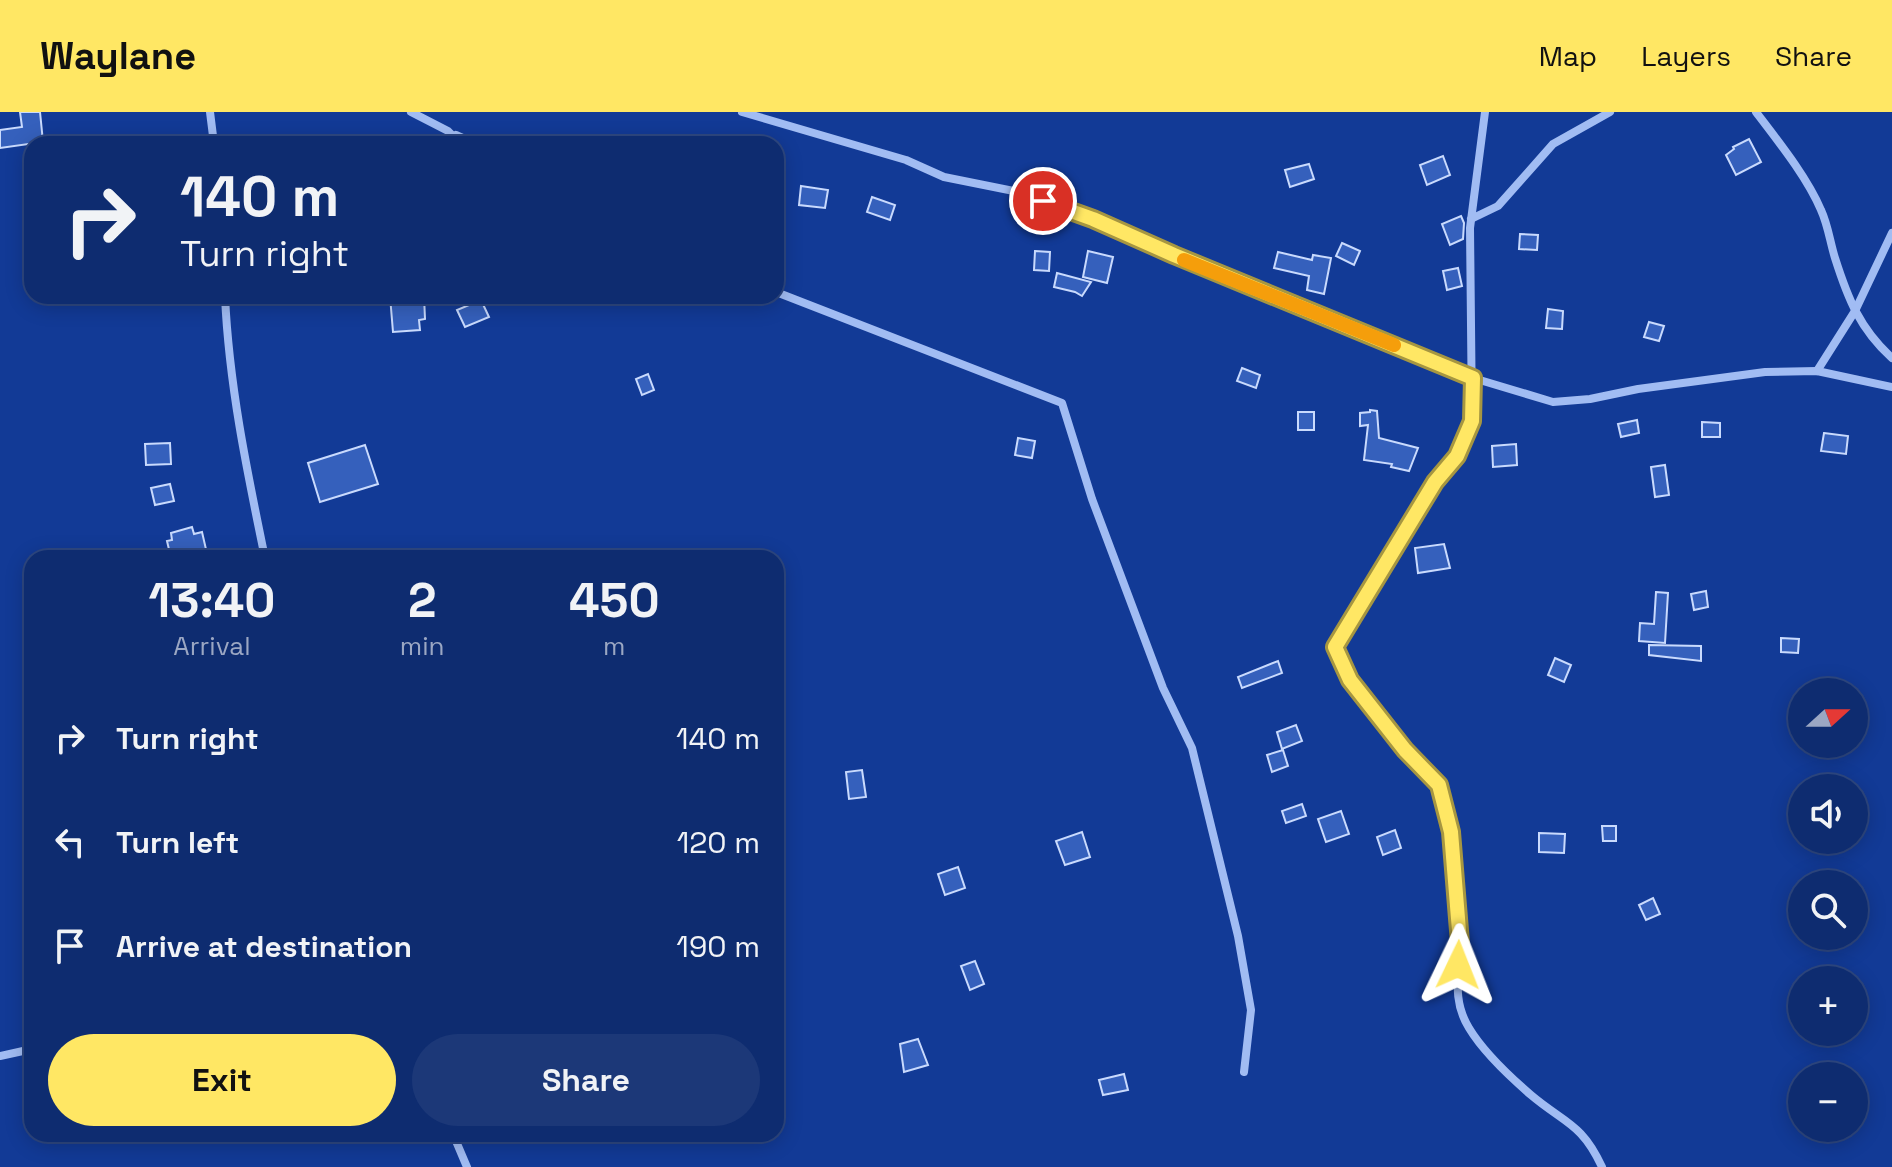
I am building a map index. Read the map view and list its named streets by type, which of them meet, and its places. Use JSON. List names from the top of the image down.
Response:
{
  "north": "right",
  "page": {
    "header": "Waylane",
    "nav": ["Map", "Layers", "Share"],
    "turn": ["140 m", "Turn right"],
    "eta": [
      "13:40",
      "Arrival",
      "2",
      "min",
      "450",
      "m"
    ],
    "map_buttons": ["+", "−"],
    "list": [
      {
        "name": "Turn right",
        "value": "140 m"
      },
      {
        "name": "Turn left",
        "value": "120 m"
      },
      {
        "name": "Arrive at destination",
        "value": "190 m"
      }
    ],
    "buttons": ["Exit", "Share"]
  }
}
